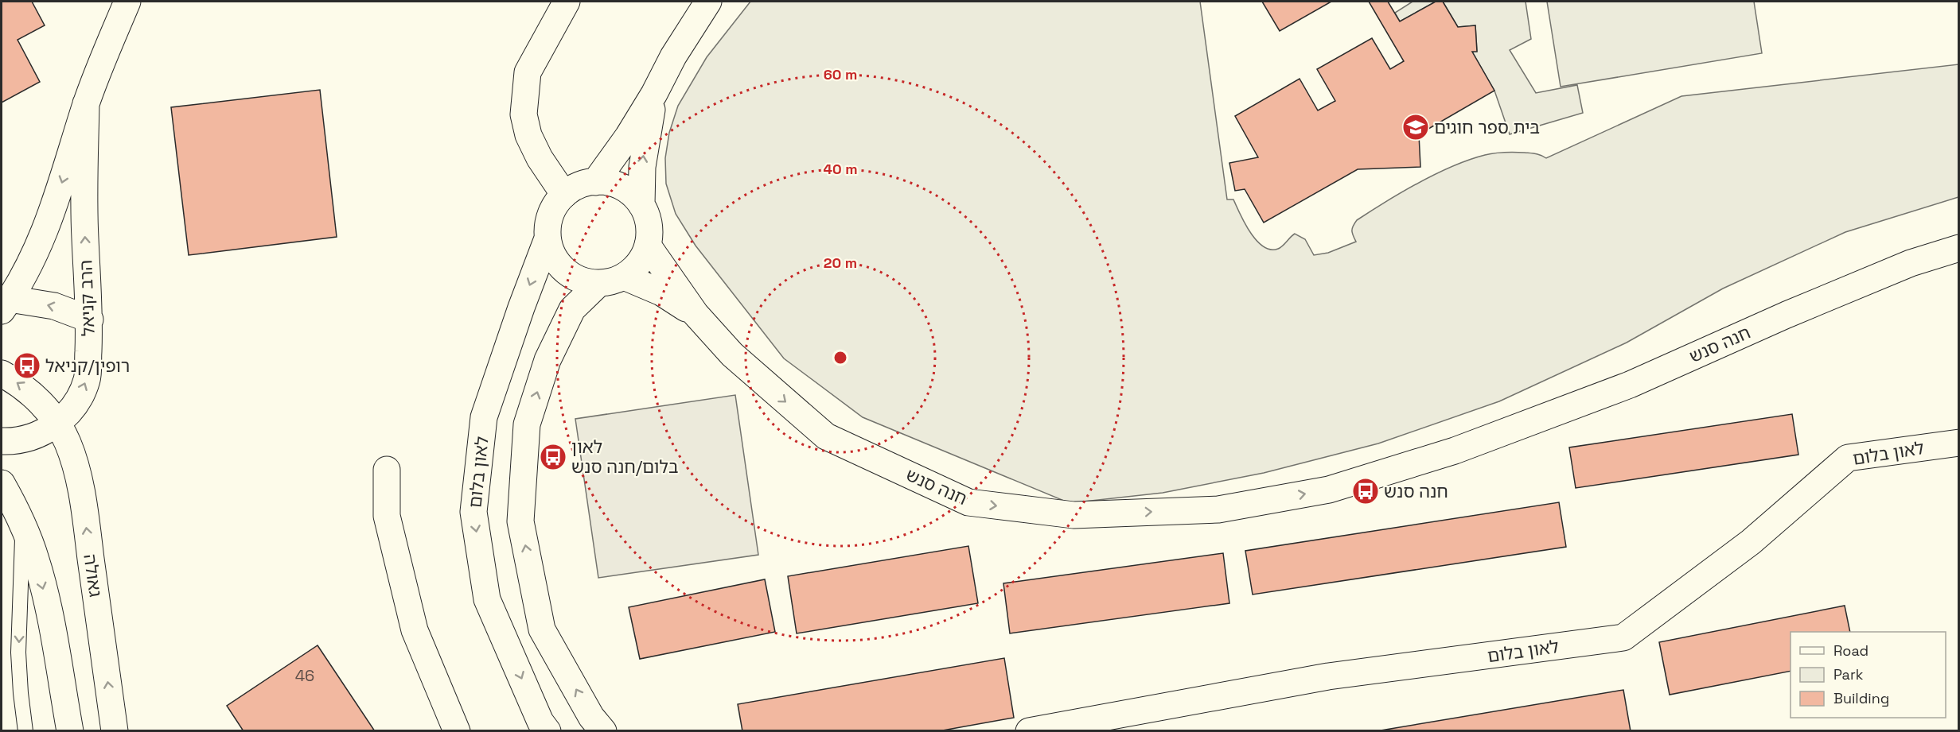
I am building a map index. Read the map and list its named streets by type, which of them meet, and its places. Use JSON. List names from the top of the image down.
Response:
{
  "streets": {
    "street": [
      "הרב קניאל",
      "חנה סנש",
      "לאון בלום",
      "גאולה"
    ]
  },
  "crossings": [
    ["הרב קניאל", "גאולה"],
    ["חנה סנש", "לאון בלום"]
  ],
  "one_way": ["חנה סנש"],
  "places": {
    "school or university": ["בית ספר חוגים"],
    "bus stop": ["רופין/קניאל", "לאון בלום/חנה סנש", "חנה סנש"]
  },
  "house_numbers": ["46"],
  "legend": ["Road", "Park", "Building"],
  "rings": ["60 m", "40 m", "20 m"]
}
